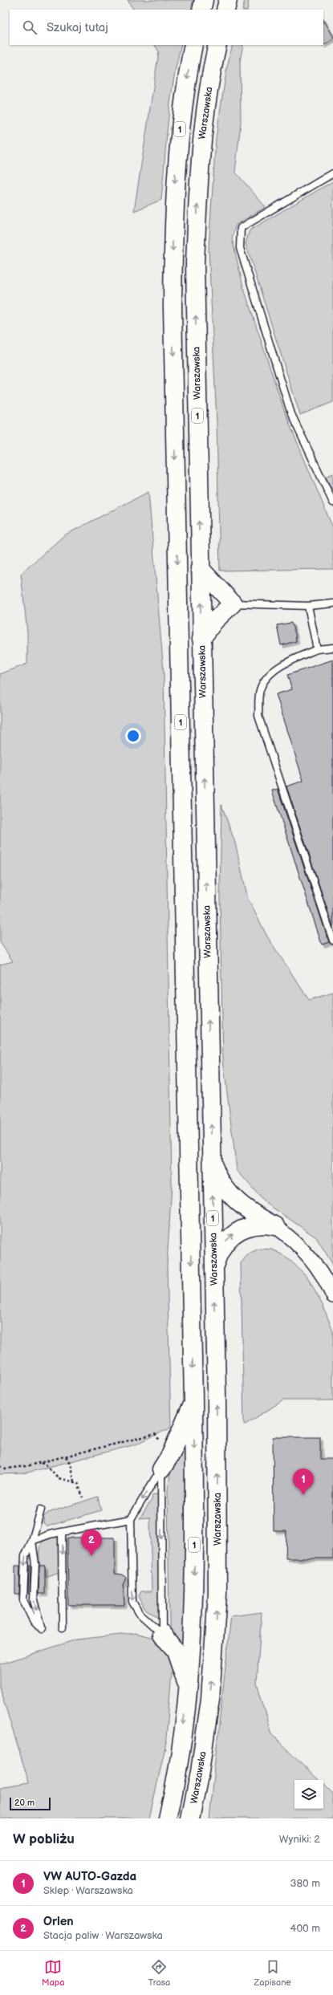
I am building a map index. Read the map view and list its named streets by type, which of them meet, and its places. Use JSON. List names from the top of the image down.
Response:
{
  "streets": {
    "main road": ["Warszawska", "1"]
  },
  "scale_bar": "20 m",
  "page": {
    "search": "Szukaj tutaj",
    "pins": ["1", "2"],
    "scale": "20 m",
    "heading": ["W pobliżu", "Wyniki: 2"],
    "list": [
      {
        "mark": "1",
        "name": "VW AUTO-Gazda",
        "note": "Sklep · Warszawska",
        "value": "380 m"
      },
      {
        "mark": "2",
        "name": "Orlen",
        "note": "Stacja paliw · Warszawska",
        "value": "400 m"
      }
    ],
    "nav": ["Mapa", "Trasa", "Zapisane"]
  }
}
